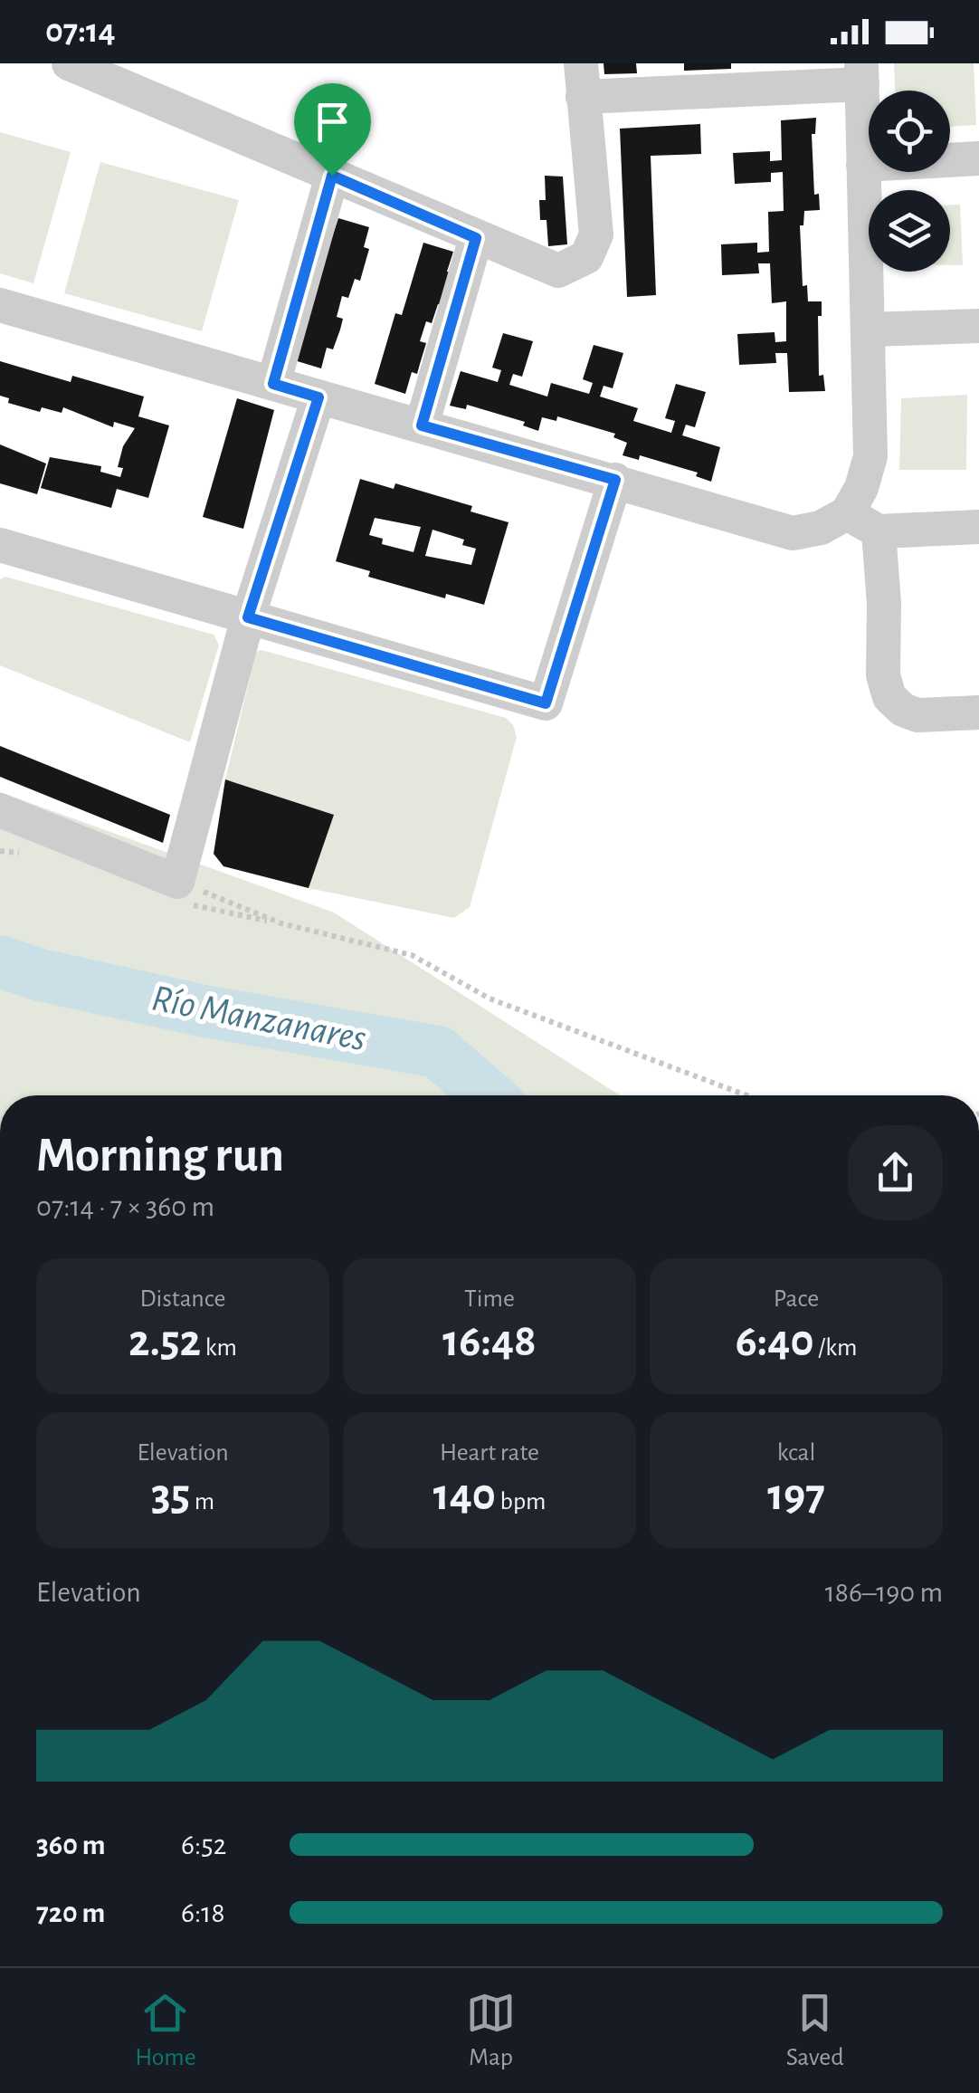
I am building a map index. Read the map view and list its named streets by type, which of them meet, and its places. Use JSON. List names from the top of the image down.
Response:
{
  "water": ["Río Manzanares"],
  "page": {
    "status": "07:14",
    "heading": ["Morning run", "07:14 · 7 × 360 m"],
    "stats": [
      ["Distance", "2.52 km"],
      ["Time", "16:48"],
      ["Pace", "6:40 /km"],
      ["Elevation", "35 m"],
      ["Heart rate", "140 bpm"],
      ["kcal", "197"]
    ],
    "chart": ["Elevation", "186–190 m"],
    "list": [
      {
        "name": "360 m",
        "note": "6:52"
      },
      {
        "name": "720 m",
        "note": "6:18"
      }
    ],
    "tabs": ["Home", "Map", "Saved"]
  }
}
